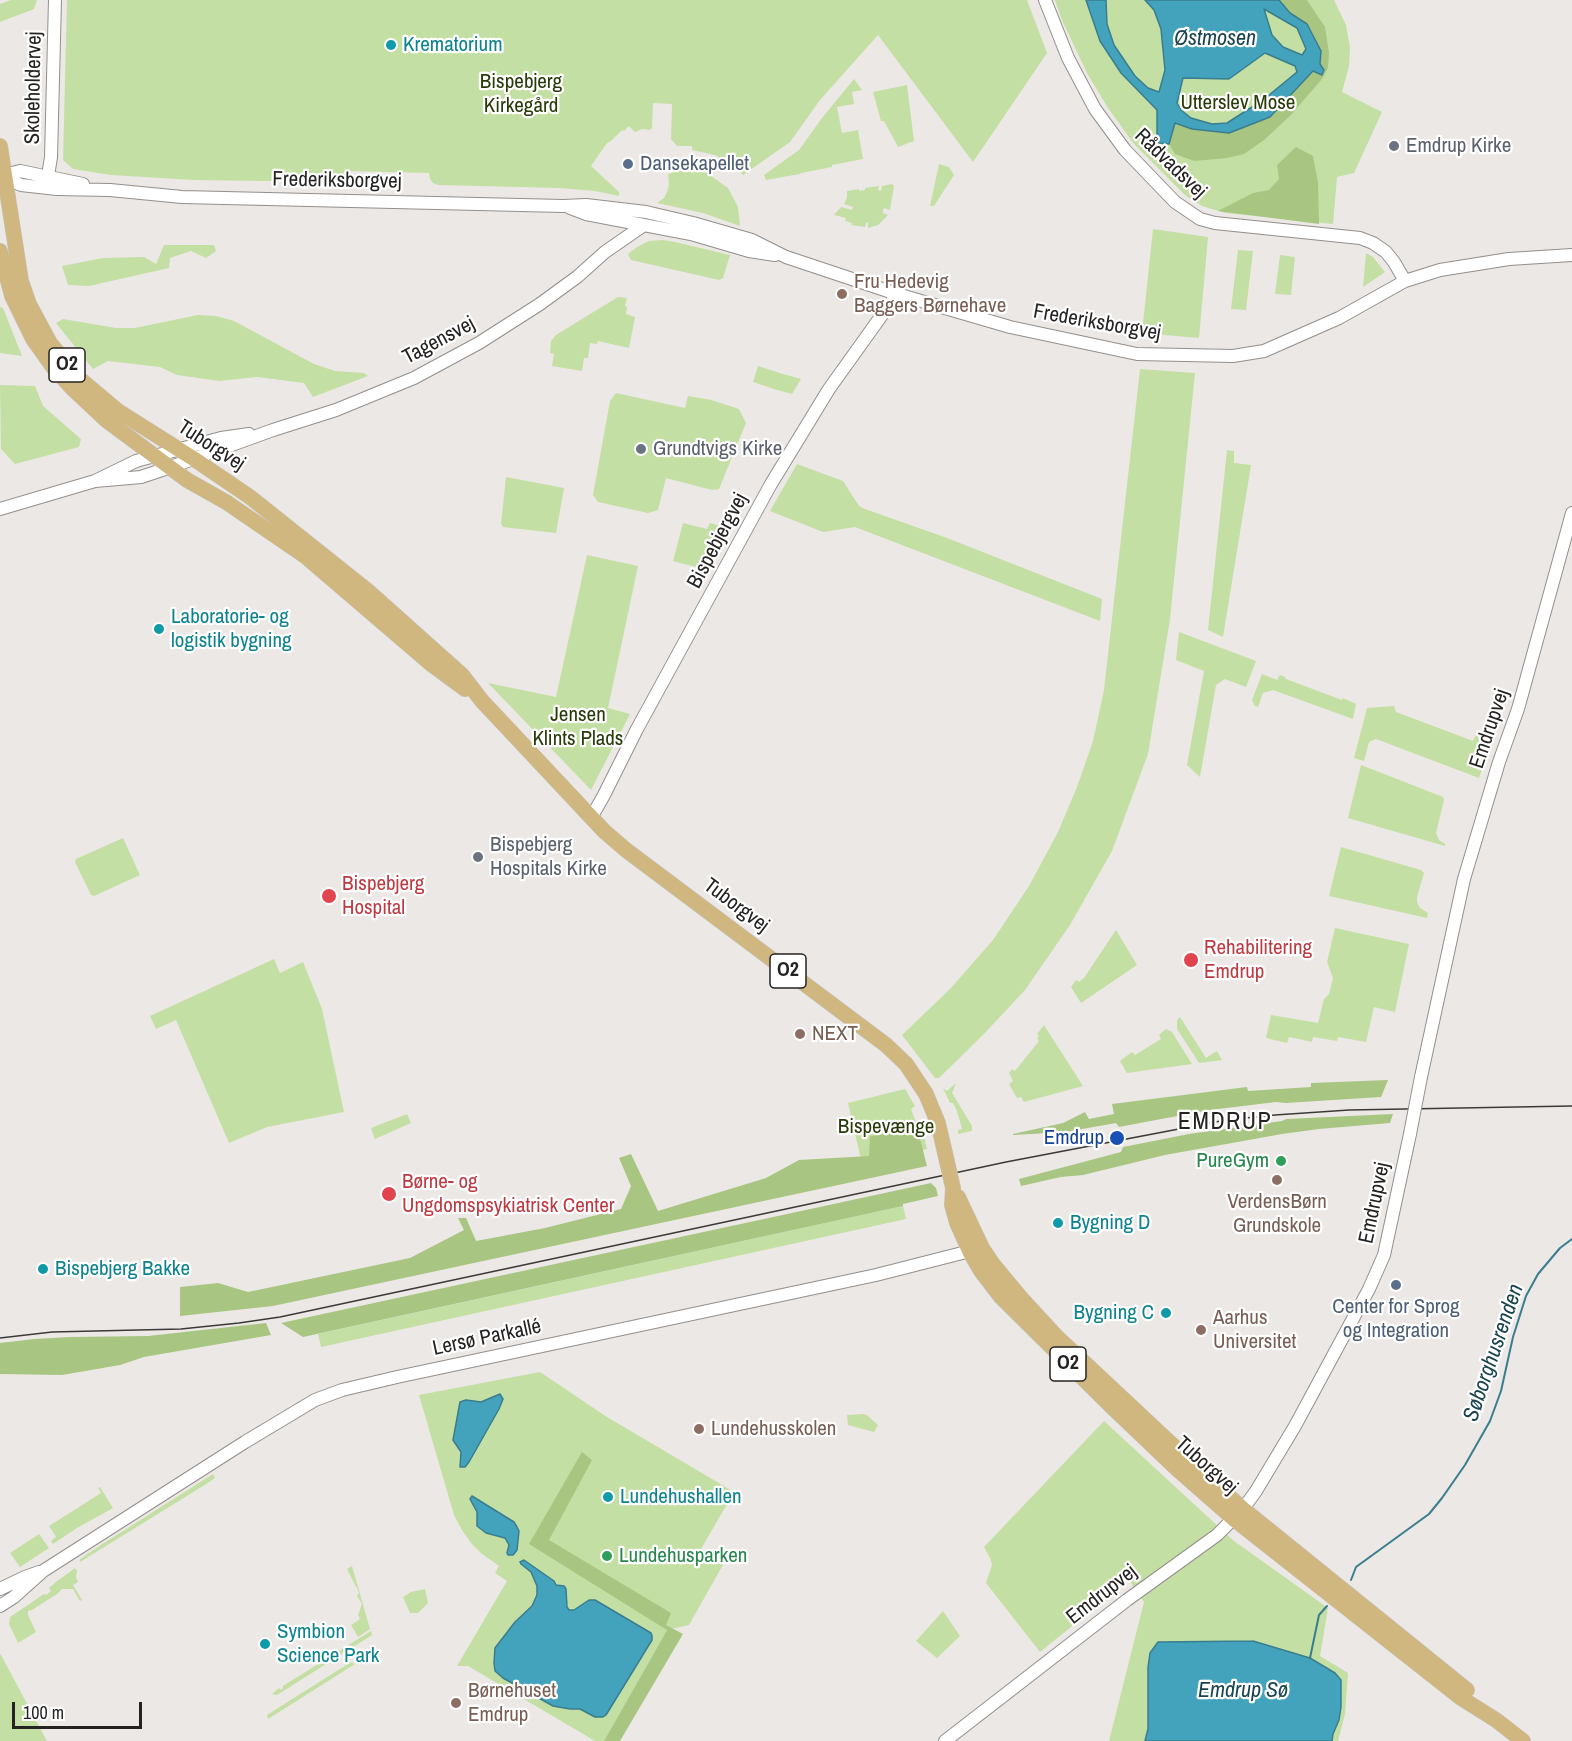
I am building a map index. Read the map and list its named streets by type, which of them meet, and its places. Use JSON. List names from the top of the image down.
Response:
{
  "streets": {
    "main road": ["O2", "Tuborgvej"],
    "street": [
      "Skoleholdervej",
      "Rådvadsvej",
      "Frederiksborgvej",
      "Tagensvej",
      "Bispebjergvej",
      "Emdrupvej",
      "Lersø Parkallé"
    ]
  },
  "crossings": [
    ["Skoleholdervej", "Frederiksborgvej"],
    ["Rådvadsvej", "Frederiksborgvej"],
    ["Frederiksborgvej", "Tagensvej"],
    ["Frederiksborgvej", "O2"],
    ["Frederiksborgvej", "Tuborgvej"],
    ["Frederiksborgvej", "Bispebjergvej"],
    ["Tagensvej", "Tuborgvej"],
    ["O2", "Tuborgvej"],
    ["Tuborgvej", "Bispebjergvej"],
    ["Tuborgvej", "Emdrupvej"],
    ["Tuborgvej", "Lersø Parkallé"]
  ],
  "districts": ["EMDRUP"],
  "water": ["Østmosen", "Søborghusrenden", "Emdrup Sø"],
  "parks": [
    "Bispebjerg Kirkegård",
    "Utterslev Mose",
    "Jensen Klints Plads",
    "Bispevænge"
  ],
  "places": [
    "Krematorium",
    "Emdrup Kirke",
    "Dansekapellet",
    "Fru Hedevig Baggers Børnehave",
    "Grundtvigs Kirke",
    "Laboratorie- og logistik bygning",
    "Bispebjerg Hospitals Kirke",
    "Bispebjerg Hospital",
    "Rehabilitering Emdrup",
    "NEXT",
    "Emdrup",
    "PureGym",
    "VerdensBørn Grundskole",
    "Børne- og Ungdomspsykiatrisk Center",
    "Bygning D",
    "Bispebjerg Bakke",
    "Center for Sprog og Integration",
    "Bygning C",
    "Aarhus Universitet",
    "Lundehusskolen",
    "Lundehushallen",
    "Lundehusparken",
    "Symbion Science Park",
    "Børnehuset Emdrup"
  ],
  "scale_bar": "100 m"
}
